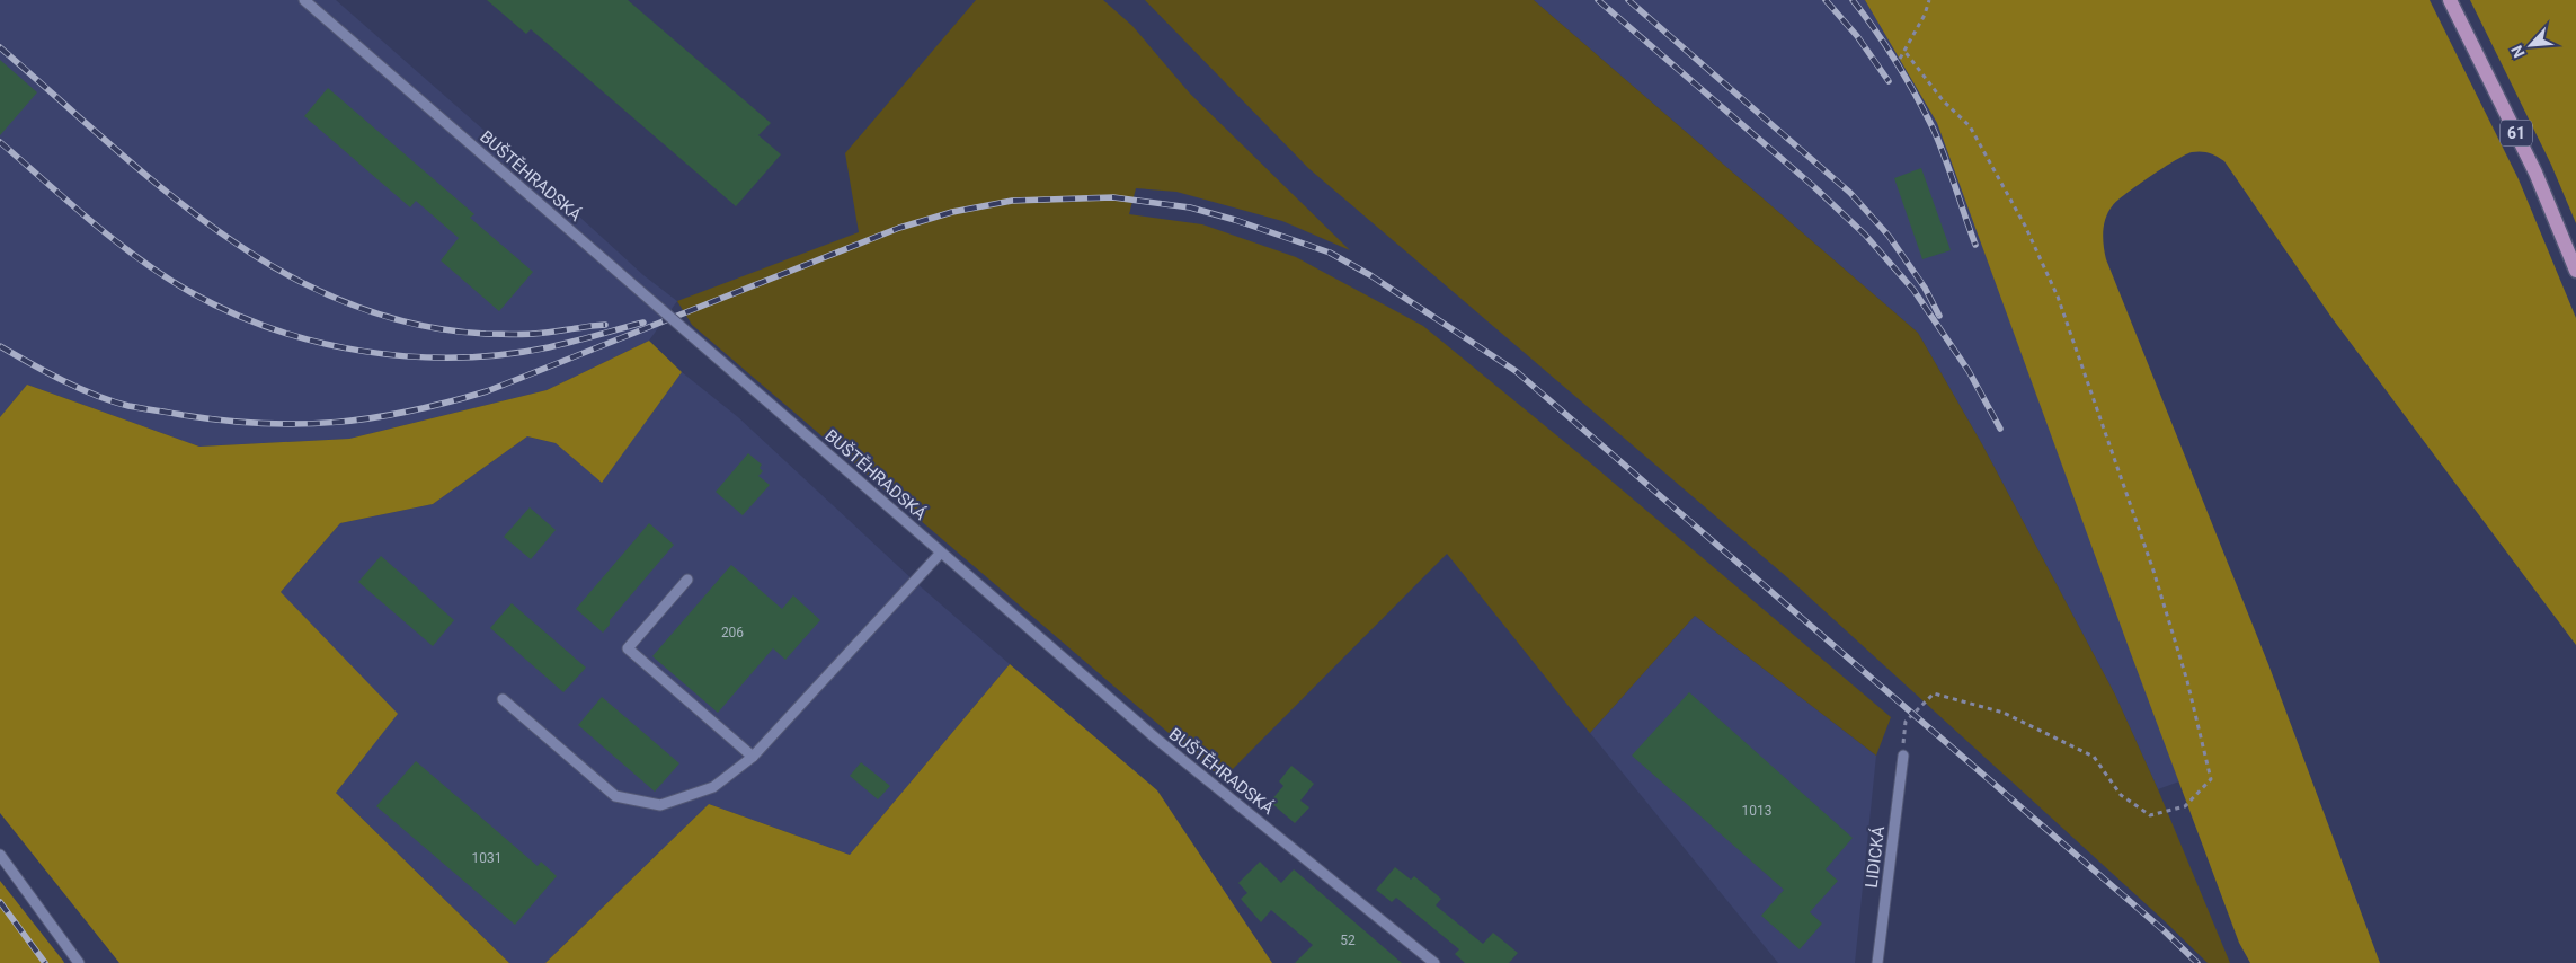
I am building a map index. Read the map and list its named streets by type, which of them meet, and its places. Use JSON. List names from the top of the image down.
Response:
{
  "streets": {
    "main road": ["61"],
    "street": ["BUŠTĚHRADSKÁ", "LIDICKÁ"]
  },
  "house_numbers": [
    "206",
    "1013",
    "1031",
    "52"
  ],
  "north": "bottom left"
}
